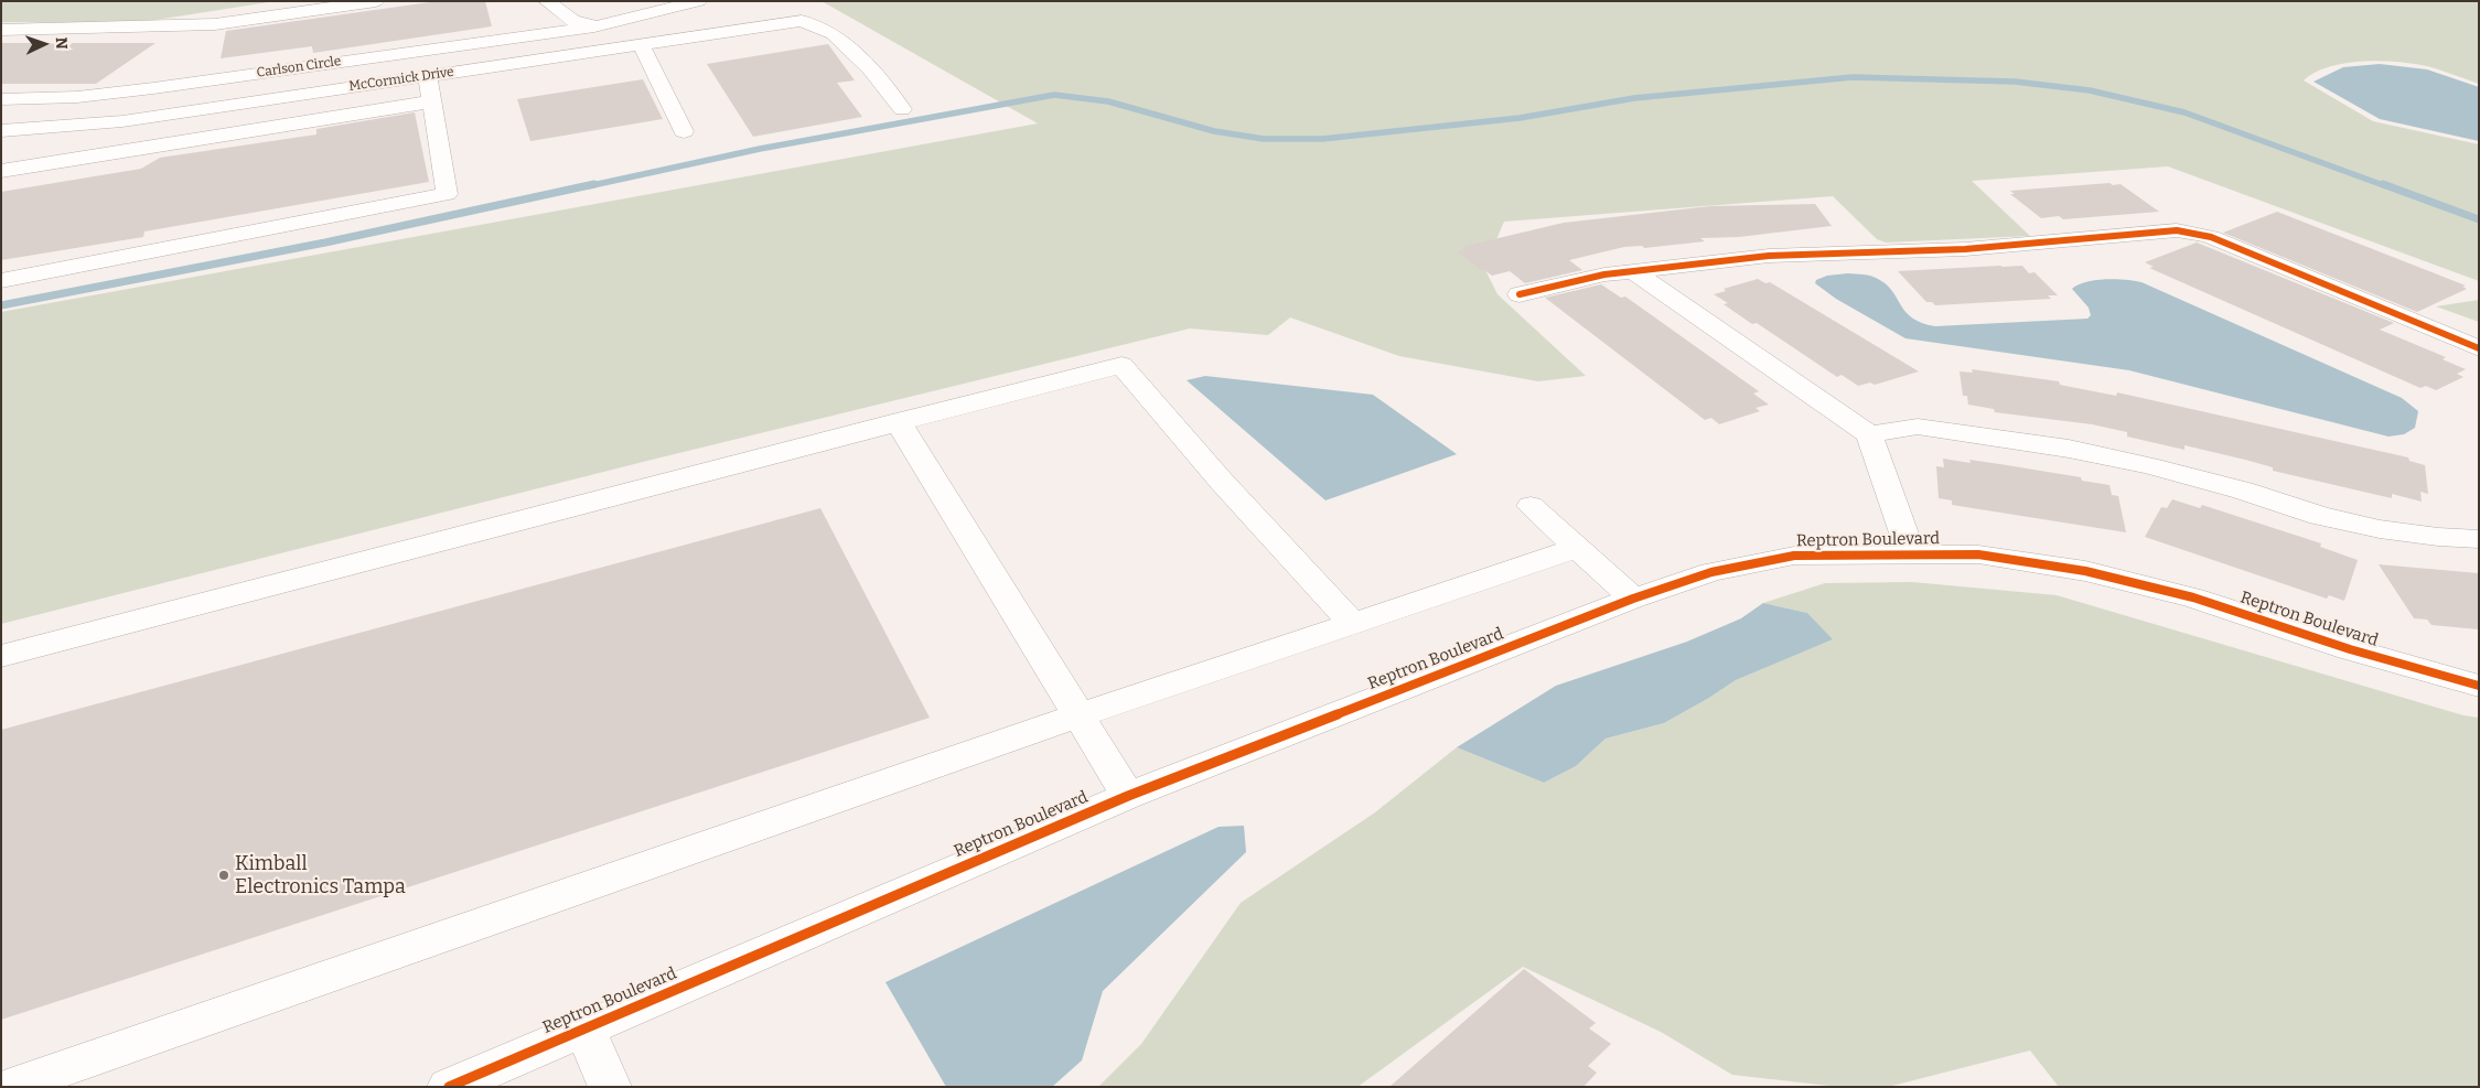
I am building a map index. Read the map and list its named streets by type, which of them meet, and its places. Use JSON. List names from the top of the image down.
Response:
{
  "streets": {
    "street": ["Carlson Circle", "McCormick Drive", "Reptron Boulevard"]
  },
  "places": ["Kimball Electronics Tampa"],
  "north": "right"
}
